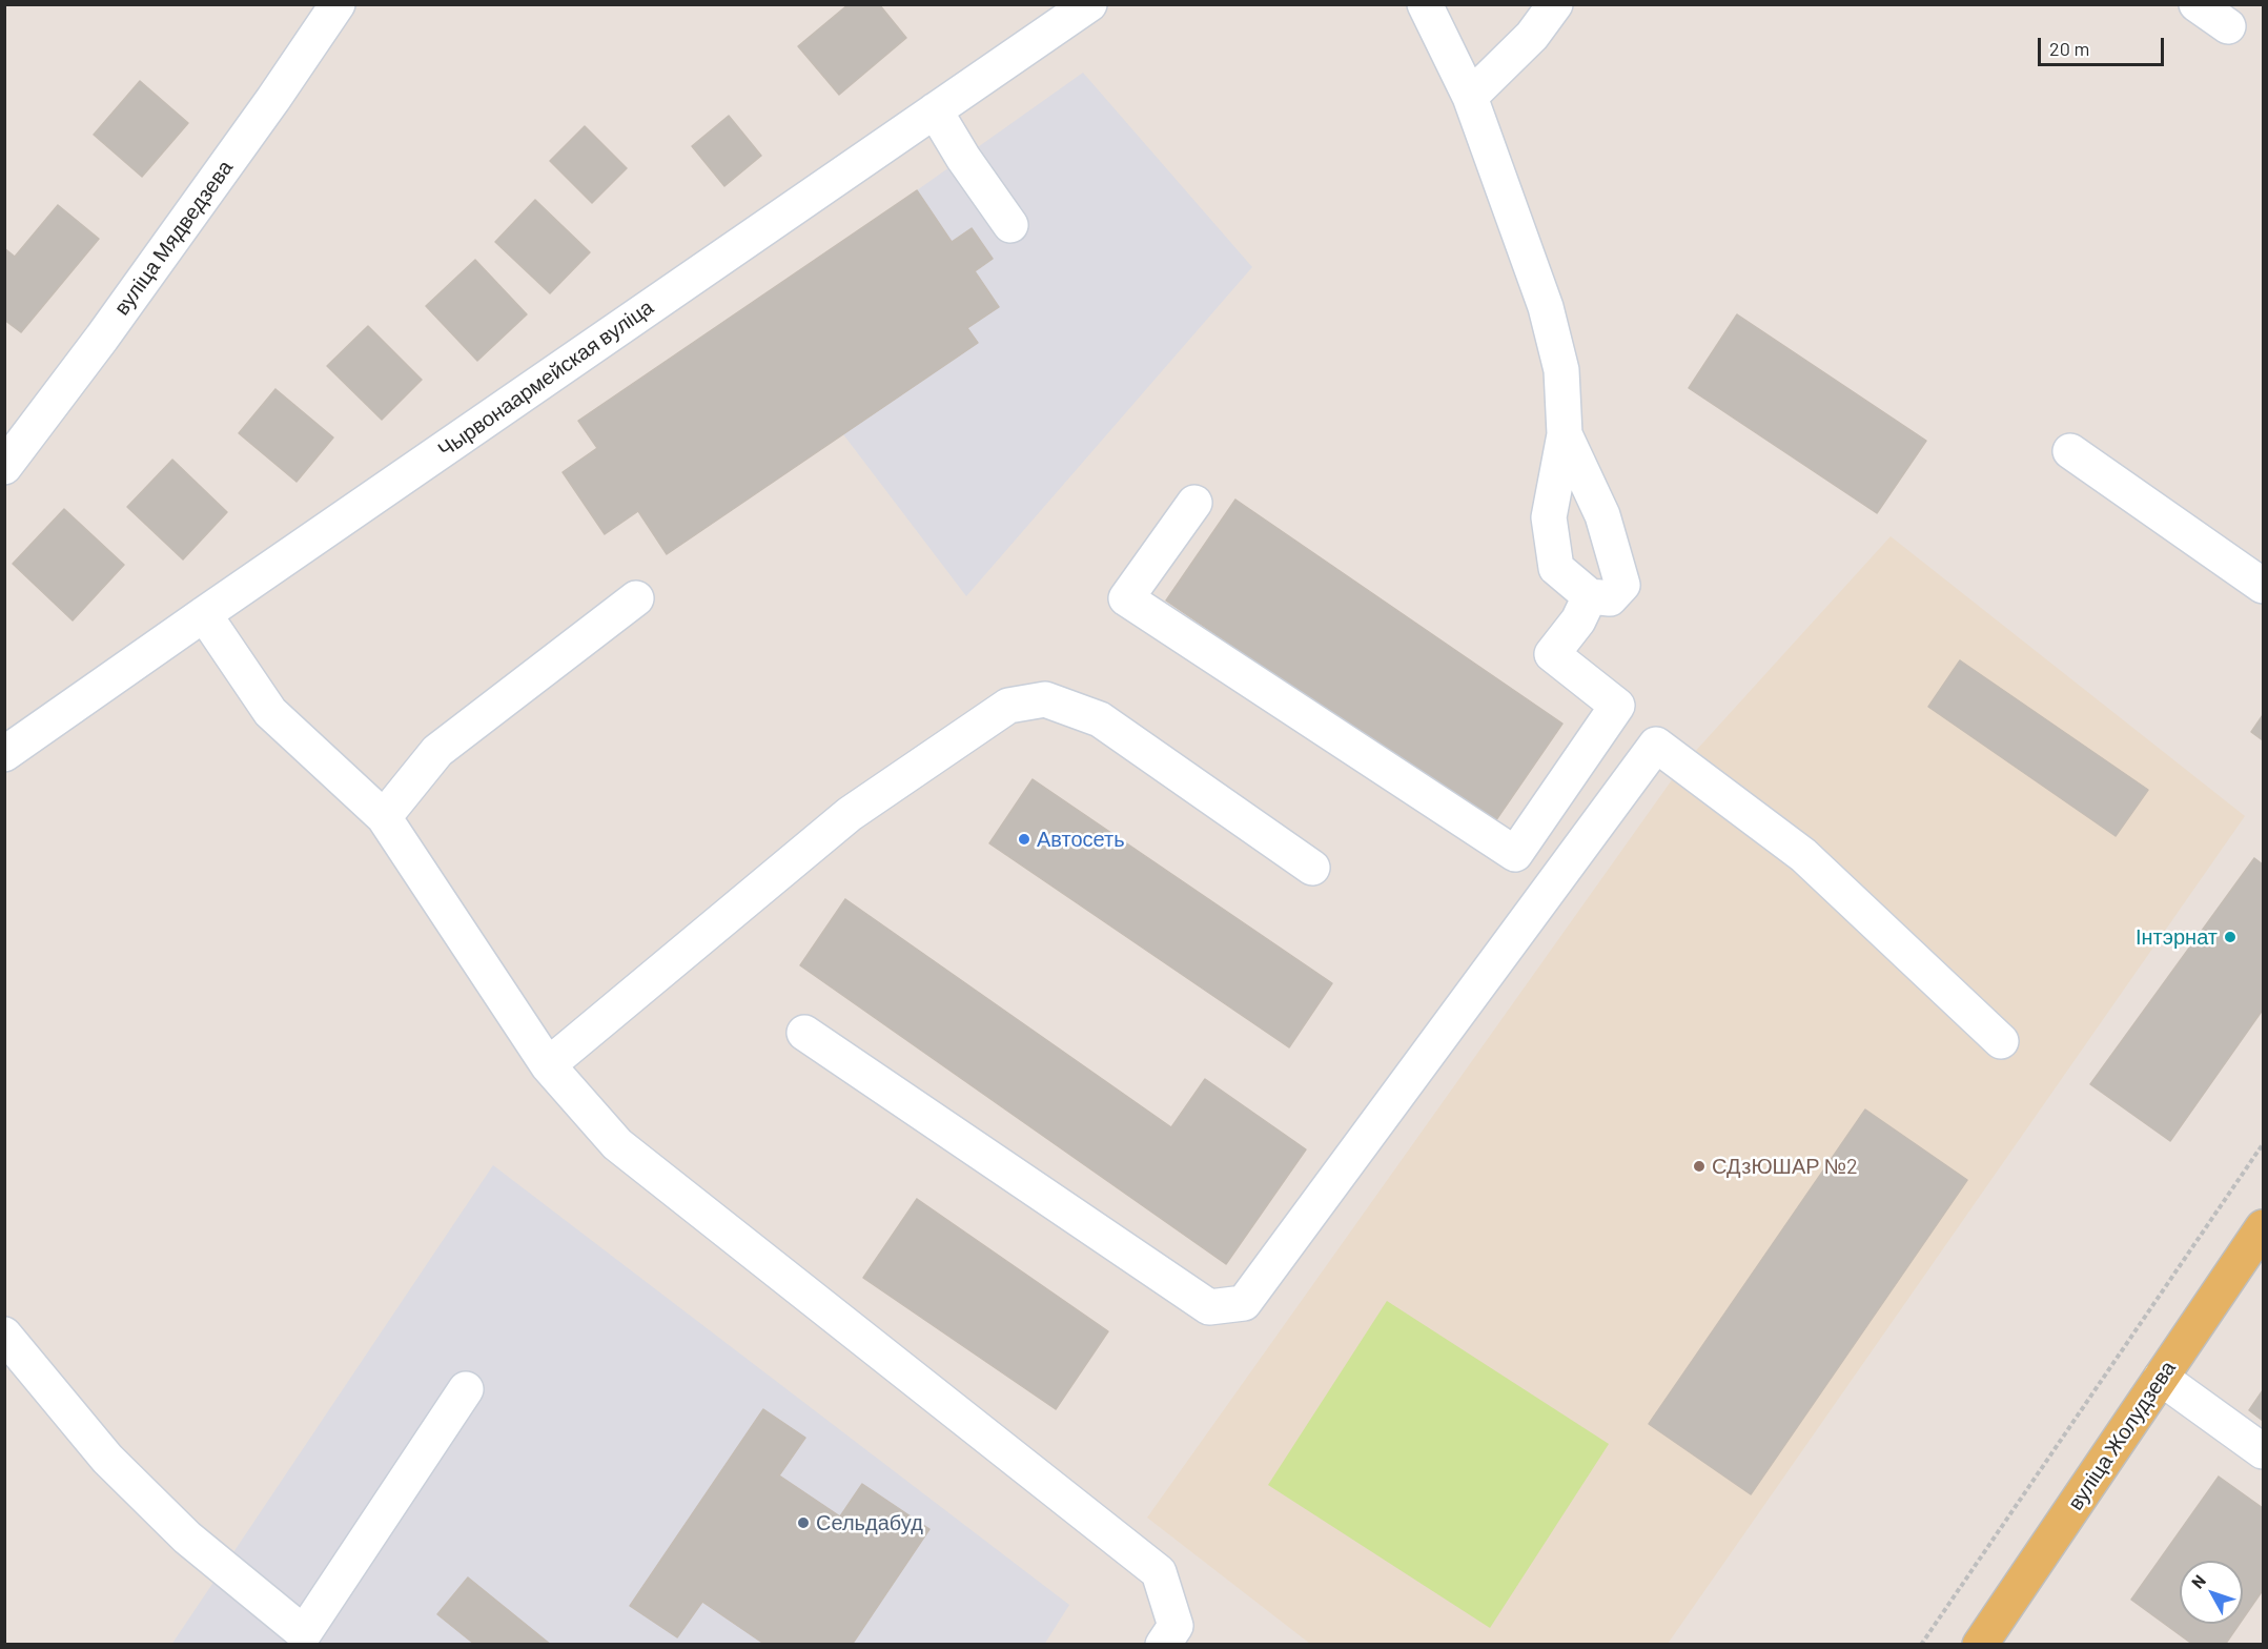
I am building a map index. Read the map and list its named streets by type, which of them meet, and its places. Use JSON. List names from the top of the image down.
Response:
{
  "streets": {
    "main road": ["вуліца Жолудзева"],
    "street": ["вуліца Мядведзева", "Чырвонаармейская вуліца"]
  },
  "places": [
    "Автосеть",
    "Інтэрнат",
    "СДзЮШАР №2",
    "Сельдабуд"
  ],
  "scale_bar": "20 m",
  "north": "top left"
}
